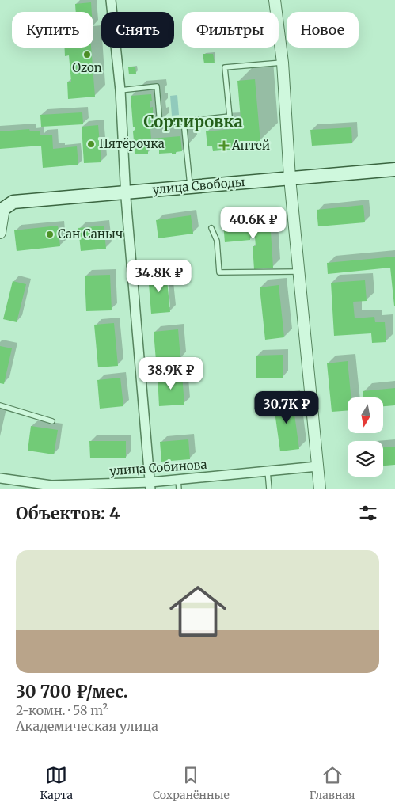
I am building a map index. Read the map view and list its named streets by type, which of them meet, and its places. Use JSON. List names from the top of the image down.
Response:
{
  "streets": {
    "main road": ["улица Свободы"],
    "street": ["улица Собинова"]
  },
  "districts": ["Сортировка"],
  "places": {
    "other": ["Ozon", "Пятёрочка", "Сан Саныч"],
    "health": ["Антей"]
  },
  "north": "bottom",
  "page": {
    "chip": [
      "Купить",
      "Снять",
      "Фильтры",
      "Новое"
    ],
    "price": [
      "40.6K ₽",
      "34.8K ₽",
      "38.9K ₽",
      "30.7K ₽"
    ],
    "heading": "Объектов: 4",
    "list": [
      {
        "name": "30 700 ₽/мес.",
        "note": "2-комн. · 58 m² · Академическая улица"
      }
    ],
    "tabs": ["Карта", "Сохранённые", "Главная"]
  }
}
